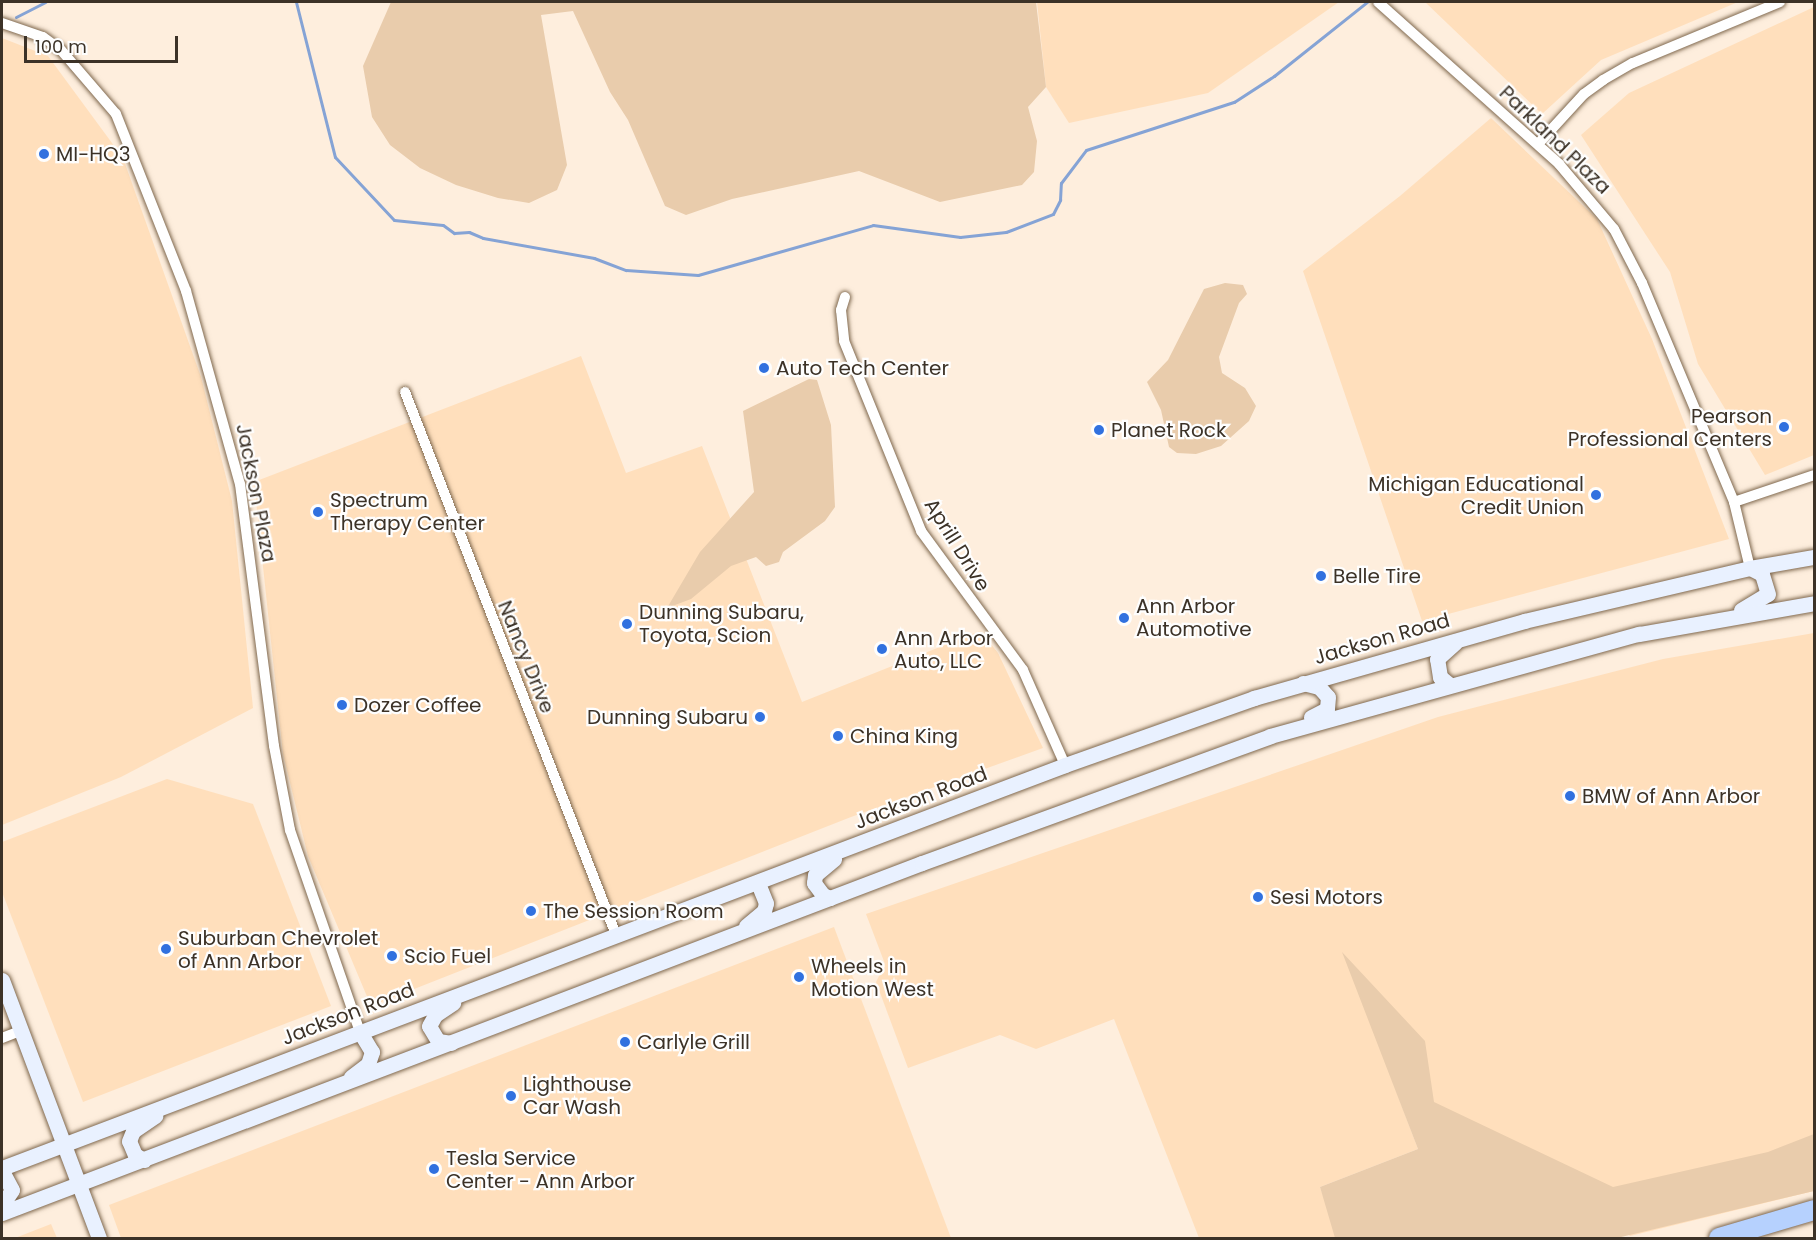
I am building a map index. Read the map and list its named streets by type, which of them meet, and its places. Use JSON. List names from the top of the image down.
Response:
{
  "streets": {
    "main road": ["Jackson Road"],
    "street": [
      "Parkland Plaza",
      "Jackson Plaza",
      "Aprill Drive",
      "Nancy Drive"
    ]
  },
  "crossings": [
    ["Parkland Plaza", "Jackson Road"],
    ["Jackson Plaza", "Jackson Road"],
    ["Aprill Drive", "Jackson Road"],
    ["Jackson Road", "Nancy Drive"]
  ],
  "places": [
    "MI-HQ3",
    "Auto Tech Center",
    "Pearson Professional Centers",
    "Planet Rock",
    "Michigan Educational Credit Union",
    "Spectrum Therapy Center",
    "Belle Tire",
    "Ann Arbor Automotive",
    "Dunning Subaru, Toyota, Scion",
    "Ann Arbor Auto, LLC",
    "Dozer Coffee",
    "Dunning Subaru",
    "China King",
    "BMW of Ann Arbor",
    "Sesi Motors",
    "The Session Room",
    "Suburban Chevrolet of Ann Arbor",
    "Scio Fuel",
    "Wheels in Motion West",
    "Carlyle Grill",
    "Lighthouse Car Wash",
    "Tesla Service Center - Ann Arbor"
  ],
  "scale_bar": "100 m"
}
